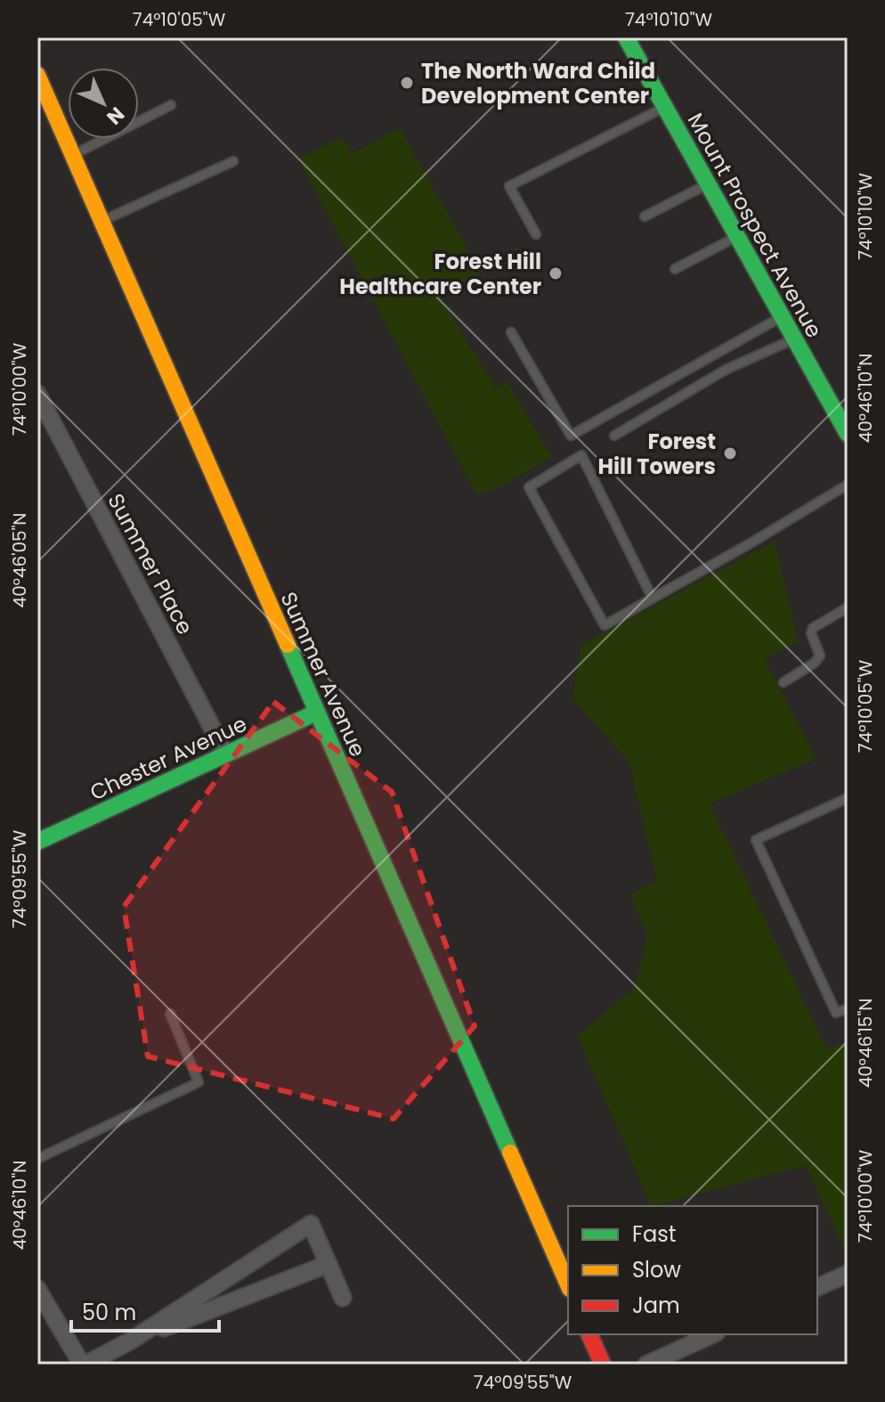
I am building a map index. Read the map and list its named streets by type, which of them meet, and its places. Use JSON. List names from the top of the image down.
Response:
{
  "streets": {
    "street": [
      "Mount Prospect Avenue",
      "Summer Place",
      "Summer Avenue",
      "Chester Avenue"
    ]
  },
  "crossings": [
    ["Summer Place", "Chester Avenue"],
    ["Summer Avenue", "Chester Avenue"]
  ],
  "places": ["The North Ward Child Development Center", "Forest Hill Healthcare Center", "Forest Hill Towers"],
  "legend": ["Fast", "Slow", "Jam"],
  "scale_bar": "50 m",
  "north": "bottom right",
  "coordinates": [
    "74°10'05\"W",
    "74°10'10\"W",
    "74°10'00\"W",
    "40°46'10\"N",
    "40°46'05\"N",
    "74°09'55\"W",
    "40°46'15\"N"
  ]
}
